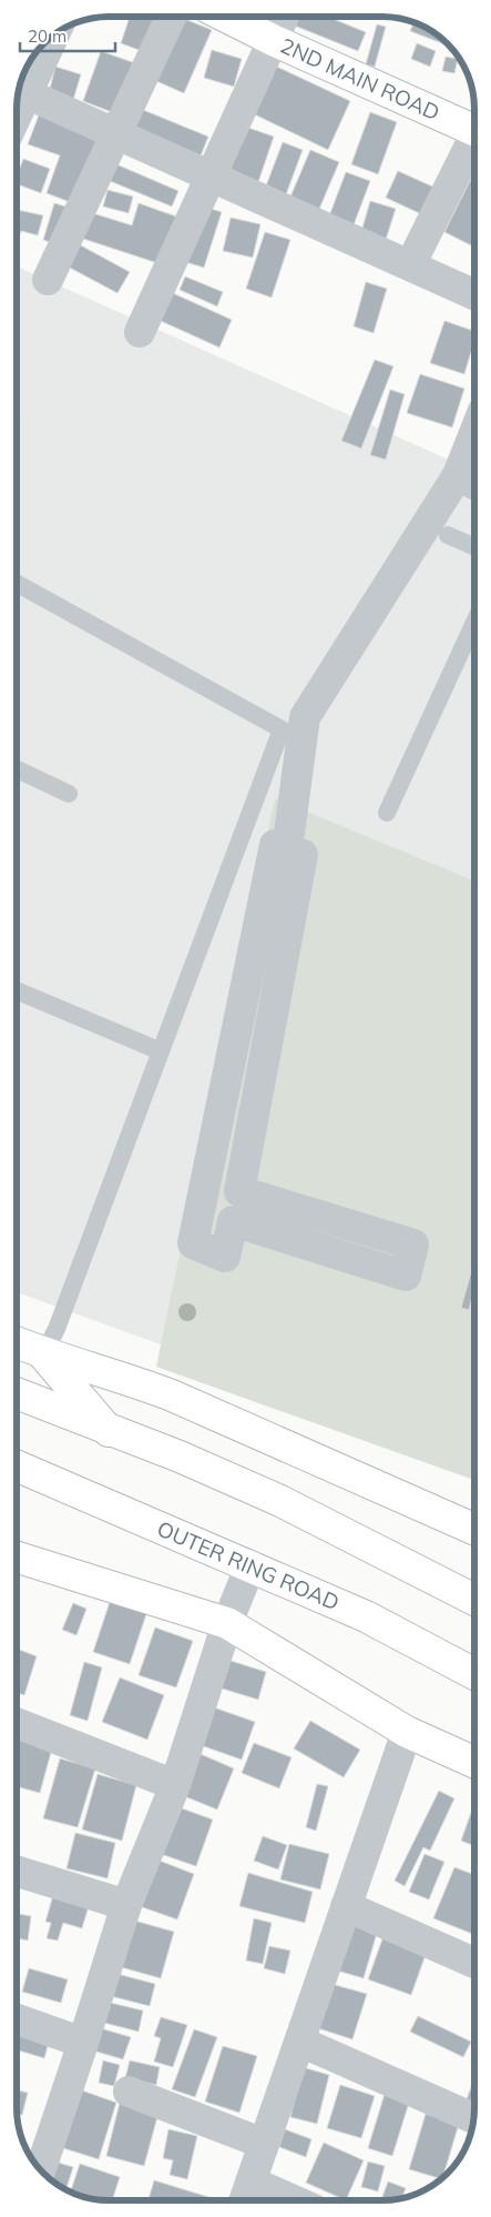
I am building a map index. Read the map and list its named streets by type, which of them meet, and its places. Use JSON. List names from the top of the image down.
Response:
{
  "streets": {
    "main road": ["2ND MAIN ROAD", "OUTER RING ROAD"]
  },
  "scale_bar": "20 m"
}
